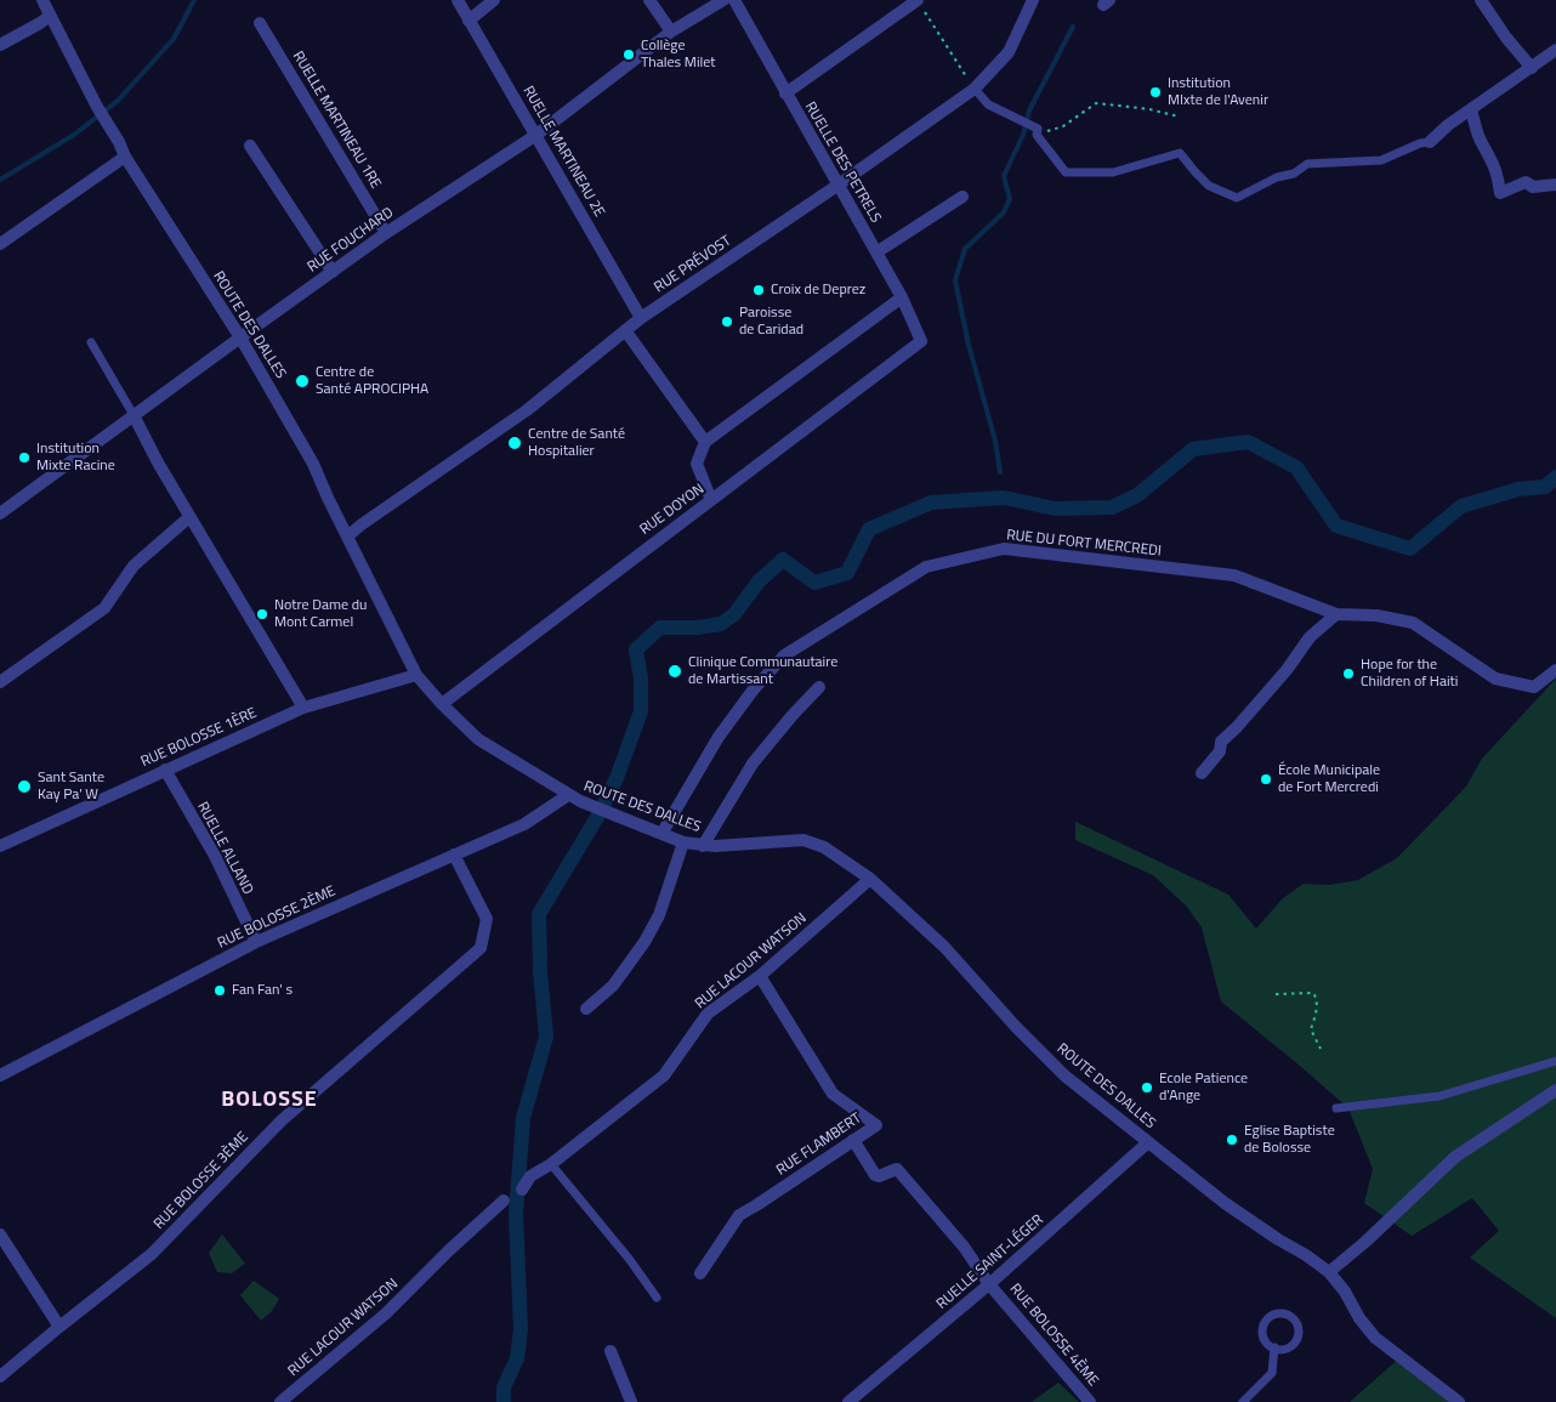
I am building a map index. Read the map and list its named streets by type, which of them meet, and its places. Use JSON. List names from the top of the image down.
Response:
{
  "streets": {
    "street": [
      "RUELLE MARTINEAU 1RE",
      "RUELLE MARTINEAU 2E",
      "RUELLE DES PETRELS",
      "RUE FOUCHARD",
      "RUE PRÉVOST",
      "ROUTE DES DALLES",
      "RUE DOYON",
      "RUE DU FORT MERCREDI",
      "RUE BOLOSSE 1ÈRE",
      "RUELLE ALLAND",
      "RUE BOLOSSE 2ÈME",
      "RUE LACOUR WATSON",
      "RUE FLAMBERT",
      "RUE BOLOSSE 3ÈME",
      "RUELLE SAINT-LÉGER",
      "RUE BOLOSSE 4ÈME"
    ]
  },
  "crossings": [
    ["RUELLE MARTINEAU 1RE", "RUE FOUCHARD"],
    ["RUELLE MARTINEAU 2E", "RUE FOUCHARD"],
    ["RUELLE MARTINEAU 2E", "RUE PRÉVOST"],
    ["RUELLE DES PETRELS", "RUE PRÉVOST"],
    ["RUELLE DES PETRELS", "RUE DOYON"],
    ["RUE FOUCHARD", "ROUTE DES DALLES"],
    ["RUE PRÉVOST", "ROUTE DES DALLES"],
    ["ROUTE DES DALLES", "RUE DOYON"],
    ["ROUTE DES DALLES", "RUE DU FORT MERCREDI"],
    ["ROUTE DES DALLES", "RUE BOLOSSE 1ÈRE"],
    ["ROUTE DES DALLES", "RUE BOLOSSE 2ÈME"],
    ["ROUTE DES DALLES", "RUE LACOUR WATSON"],
    ["ROUTE DES DALLES", "RUELLE SAINT-LÉGER"],
    ["RUE BOLOSSE 1ÈRE", "RUELLE ALLAND"],
    ["RUELLE ALLAND", "RUE BOLOSSE 2ÈME"],
    ["RUE BOLOSSE 2ÈME", "RUE BOLOSSE 3ÈME"],
    ["RUE LACOUR WATSON", "RUE FLAMBERT"],
    ["RUE FLAMBERT", "RUE BOLOSSE 4ÈME"],
    ["RUELLE SAINT-LÉGER", "RUE BOLOSSE 4ÈME"]
  ],
  "districts": ["BOLOSSE"],
  "places": [
    "Collège Thales Milet",
    "Institution MIxte de l'Avenir",
    "Croix de Deprez",
    "Paroisse de Caridad",
    "Centre de Santé APROCIPHA",
    "Centre de Santé Hospitalier",
    "Institution Mixte Racine",
    "Notre Dame du Mont Carmel",
    "Clinique Communautaire de Martissant",
    "Hope for the Children of Haiti",
    "École Municipale de Fort Mercredi",
    "Sant Sante Kay Pa' W",
    "Fan Fan' s",
    "Ecole Patience d'Ange",
    "Eglise Baptiste de Bolosse"
  ]
}
